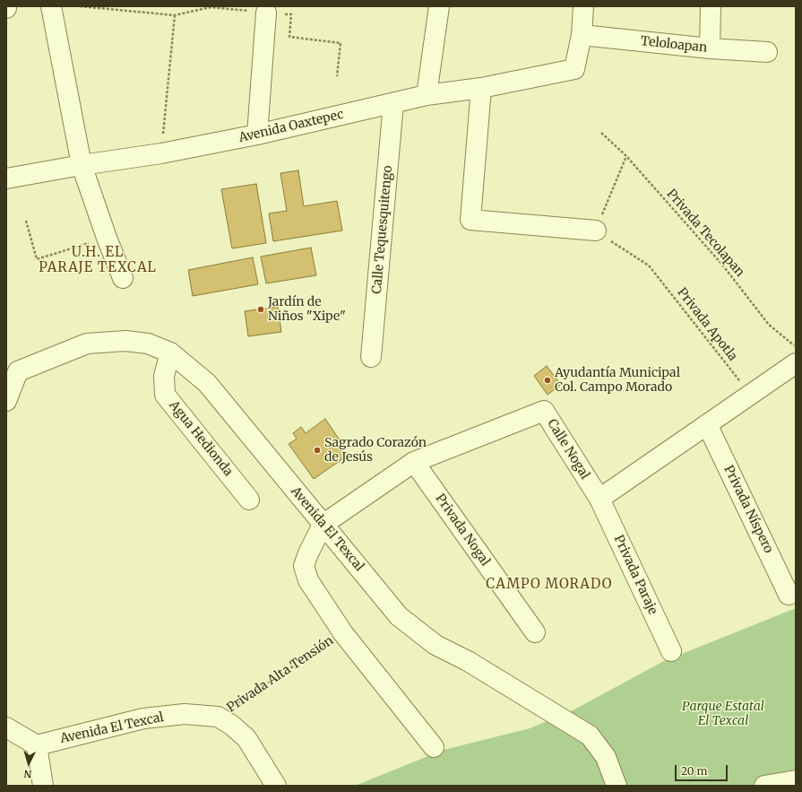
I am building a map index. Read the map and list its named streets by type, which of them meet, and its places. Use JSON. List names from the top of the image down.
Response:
{
  "streets": {
    "street": [
      "Teloloapan",
      "Avenida Oaxtepec",
      "Calle Tequesquitengo",
      "Agua Hedionda",
      "Calle Nogal",
      "Privada Níspero",
      "Avenida El Texcal",
      "Privada Nogal",
      "Privada Paraje",
      "Privada Alta Tensión"
    ],
    "path": ["Privada Tecolapan", "Privada Apotla"]
  },
  "crossings": [
    ["Teloloapan", "Avenida Oaxtepec"],
    ["Avenida Oaxtepec", "Calle Tequesquitengo"],
    ["Agua Hedionda", "Avenida El Texcal"],
    ["Calle Nogal", "Avenida El Texcal"],
    ["Calle Nogal", "Privada Nogal"],
    ["Calle Nogal", "Privada Paraje"],
    ["Calle Nogal", "Privada Alta Tensión"],
    ["Avenida El Texcal", "Privada Alta Tensión"]
  ],
  "districts": ["U.H. EL PARAJE TEXCAL", "CAMPO MORADO"],
  "parks": ["Parque Estatal El Texcal"],
  "places": ["Jardín de Niños \"Xipe\"", "Ayudantía Municipal Col. Campo Morado", "Sagrado Corazón de Jesús"],
  "scale_bar": "20 m",
  "north": "bottom"
}
